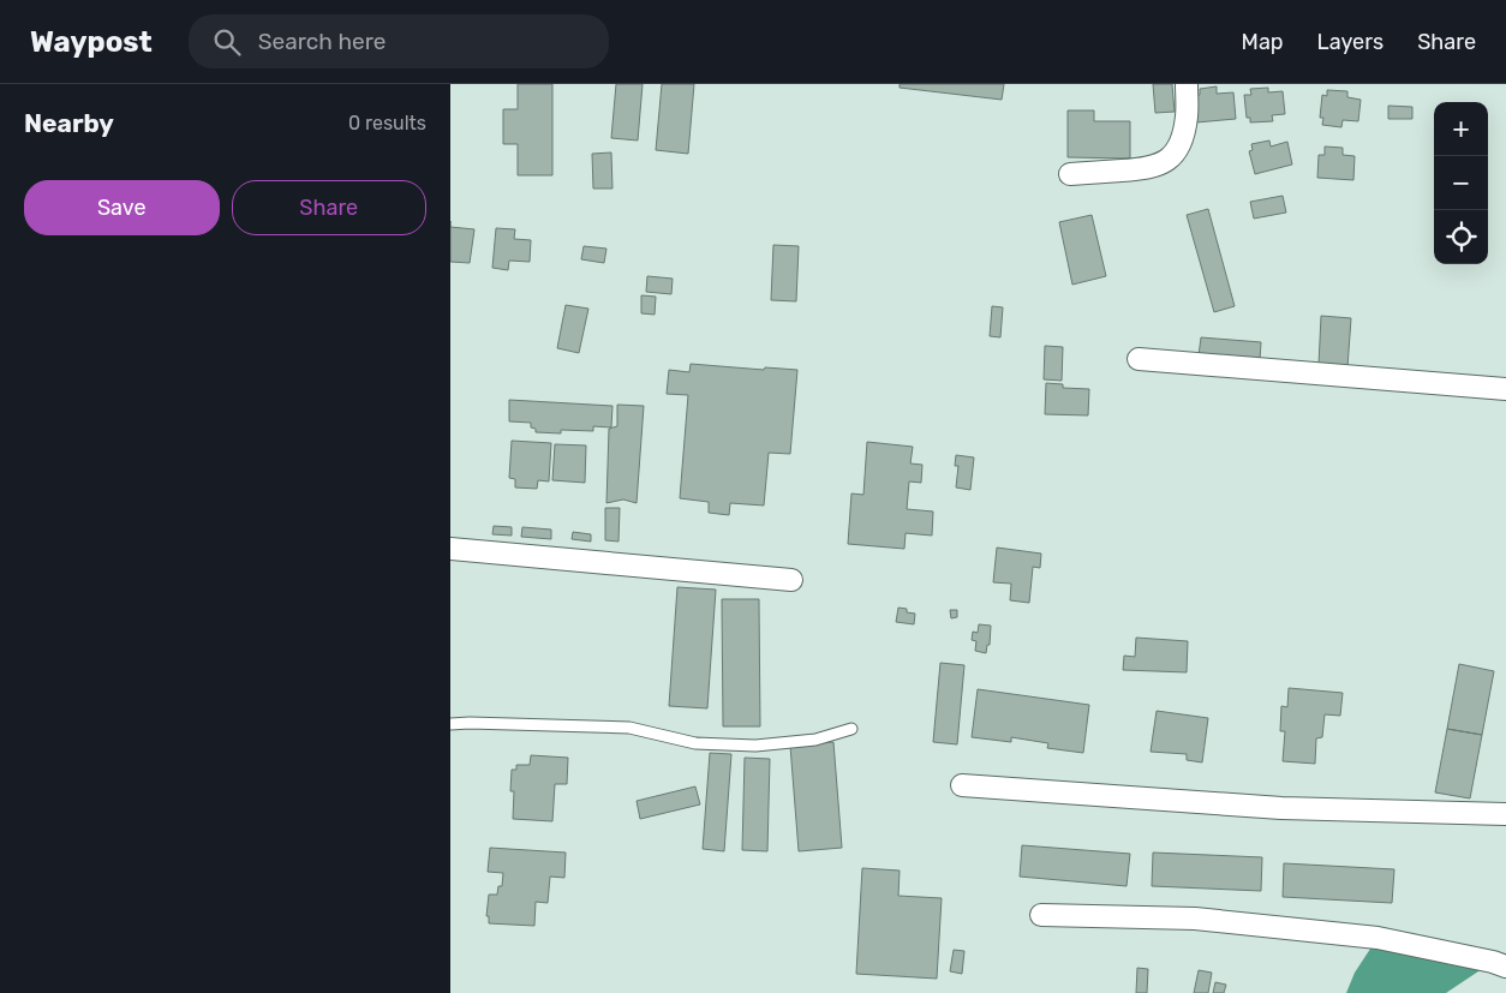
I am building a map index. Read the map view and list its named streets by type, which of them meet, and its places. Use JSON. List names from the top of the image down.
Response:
{
  "page": {
    "header": "Waypost",
    "search": "Search here",
    "nav": ["Map", "Layers", "Share"],
    "heading": ["Nearby", "0 results"],
    "map_buttons": ["+", "−"],
    "buttons": ["Save", "Share"]
  }
}
